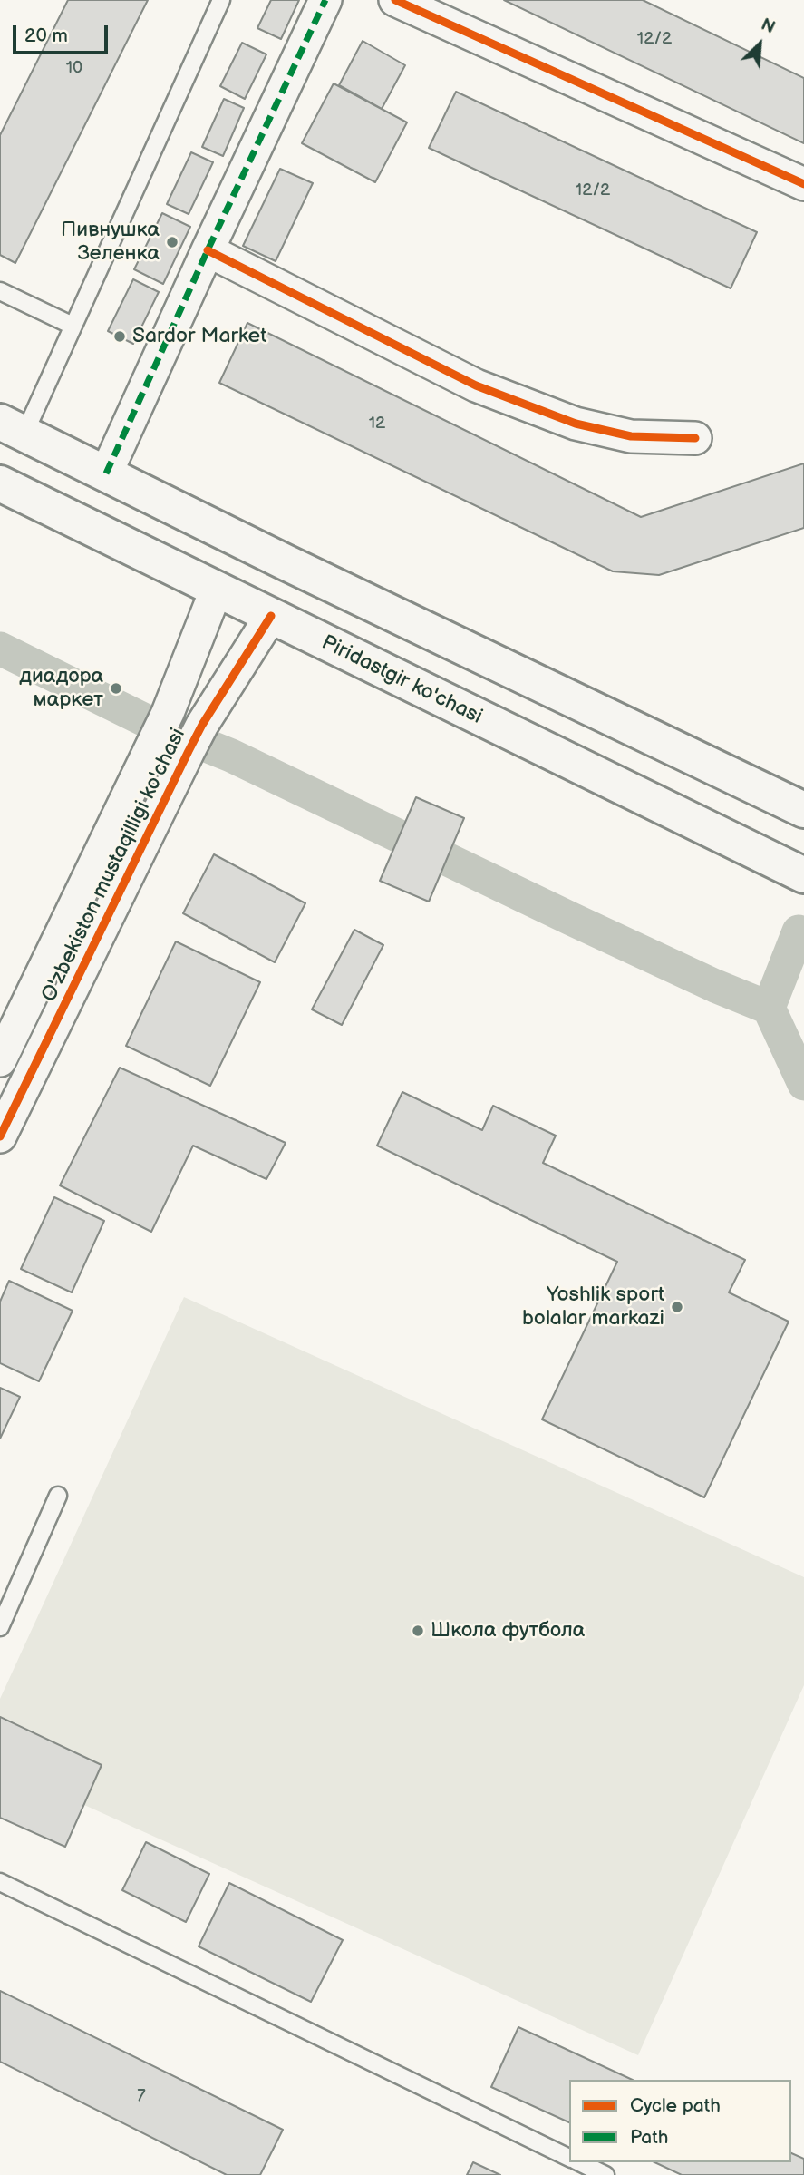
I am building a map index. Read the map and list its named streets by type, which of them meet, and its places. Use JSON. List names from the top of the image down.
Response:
{
  "streets": {
    "main road": ["Piridastgir ko'chasi"],
    "street": ["O'zbekiston mustaqilligi ko'chasi"]
  },
  "crossings": [
    ["Piridastgir ko'chasi", "O'zbekiston mustaqilligi ko'chasi"]
  ],
  "places": [
    "Пивнушка Зеленка",
    "Sardor Market",
    "диадора маркет",
    "Yoshlik sport bolalar markazi",
    "Школа футбола"
  ],
  "house_numbers": [
    "12/2",
    "10",
    "12/2",
    "12",
    "7"
  ],
  "legend": ["Cycle path", "Path"],
  "scale_bar": "20 m",
  "north": "top right"
}
